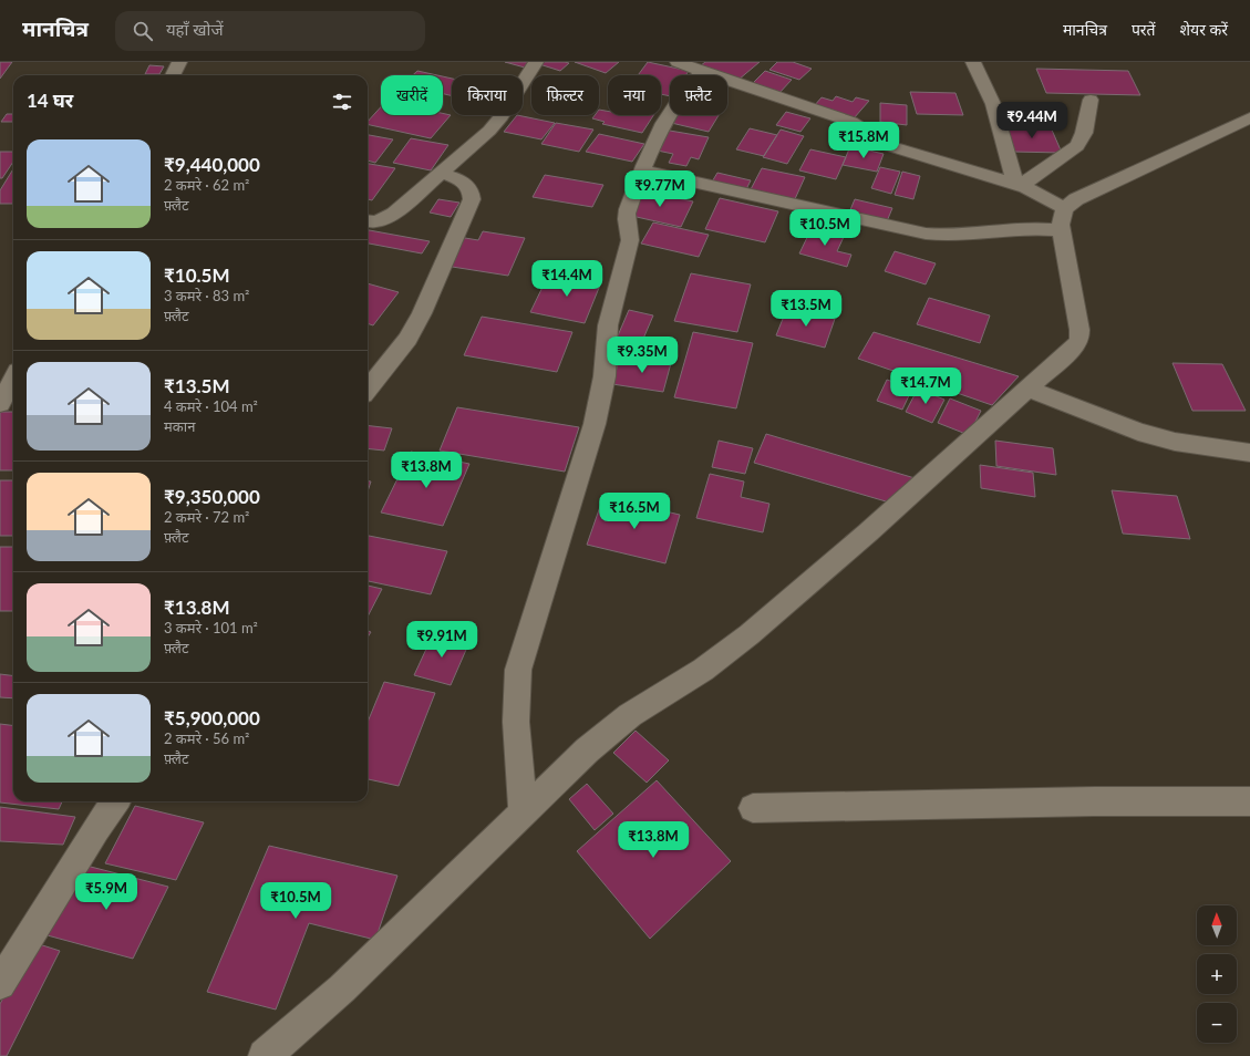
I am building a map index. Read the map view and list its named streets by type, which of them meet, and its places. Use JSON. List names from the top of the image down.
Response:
{
  "north": "top",
  "page": {
    "header": "मानचित्र",
    "search": "यहाँ खोजें",
    "nav": ["मानचित्र", "परतें", "शेयर करें"],
    "chip": [
      "खरीदें",
      "किराया",
      "फ़िल्टर",
      "नया",
      "फ़्लैट"
    ],
    "heading": "14 घर",
    "price": [
      "₹9.44M",
      "₹15.8M",
      "₹9.77M",
      "₹10.5M",
      "₹14.4M",
      "₹13.5M",
      "₹9.35M",
      "₹14.7M",
      "₹13.8M",
      "₹16.5M",
      "₹9.91M",
      "₹13.8M",
      "₹5.9M",
      "₹10.5M"
    ],
    "list": [
      {
        "name": "₹9,440,000",
        "note": "2 कमरे · 62 m² · फ़्लैट"
      },
      {
        "name": "₹10.5M",
        "note": "3 कमरे · 83 m² · फ़्लैट"
      },
      {
        "name": "₹13.5M",
        "note": "4 कमरे · 104 m² · मकान"
      },
      {
        "name": "₹9,350,000",
        "note": "2 कमरे · 72 m² · फ़्लैट"
      },
      {
        "name": "₹13.8M",
        "note": "3 कमरे · 101 m² · फ़्लैट"
      },
      {
        "name": "₹5,900,000",
        "note": "2 कमरे · 56 m² · फ़्लैट"
      }
    ],
    "map_buttons": ["+", "−"]
  }
}
